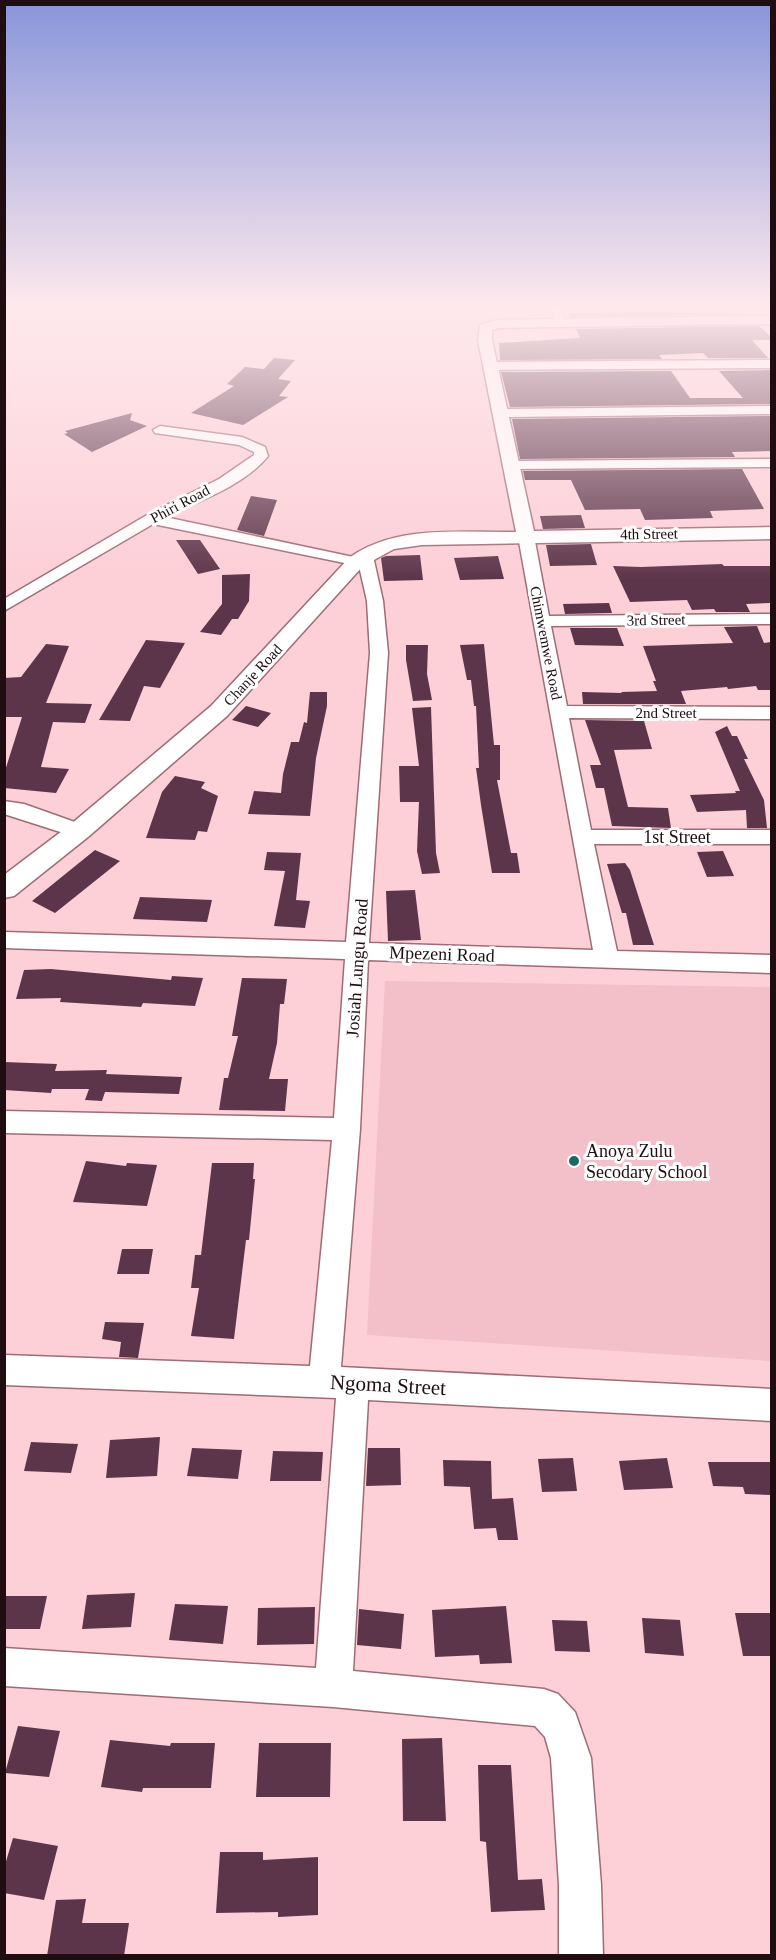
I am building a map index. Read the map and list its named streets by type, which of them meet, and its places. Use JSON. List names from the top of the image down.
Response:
{
  "streets": {
    "street": [
      "Phiri Road",
      "4th Street",
      "3rd Street",
      "Chimwemwe Road",
      "Chanje Road",
      "2nd Street",
      "1st Street",
      "Mpezeni Road",
      "Josiah Lungu Road",
      "Ngoma Street"
    ]
  },
  "crossings": [
    ["4th Street", "Chimwemwe Road"],
    ["4th Street", "Chanje Road"],
    ["3rd Street", "Chimwemwe Road"],
    ["Chimwemwe Road", "Chanje Road"],
    ["Chimwemwe Road", "2nd Street"],
    ["Chimwemwe Road", "1st Street"],
    ["Chimwemwe Road", "Mpezeni Road"],
    ["Chanje Road", "Josiah Lungu Road"],
    ["Mpezeni Road", "Josiah Lungu Road"],
    ["Josiah Lungu Road", "Ngoma Street"]
  ],
  "places": ["Anoya Zulu Secodary School"]
}
